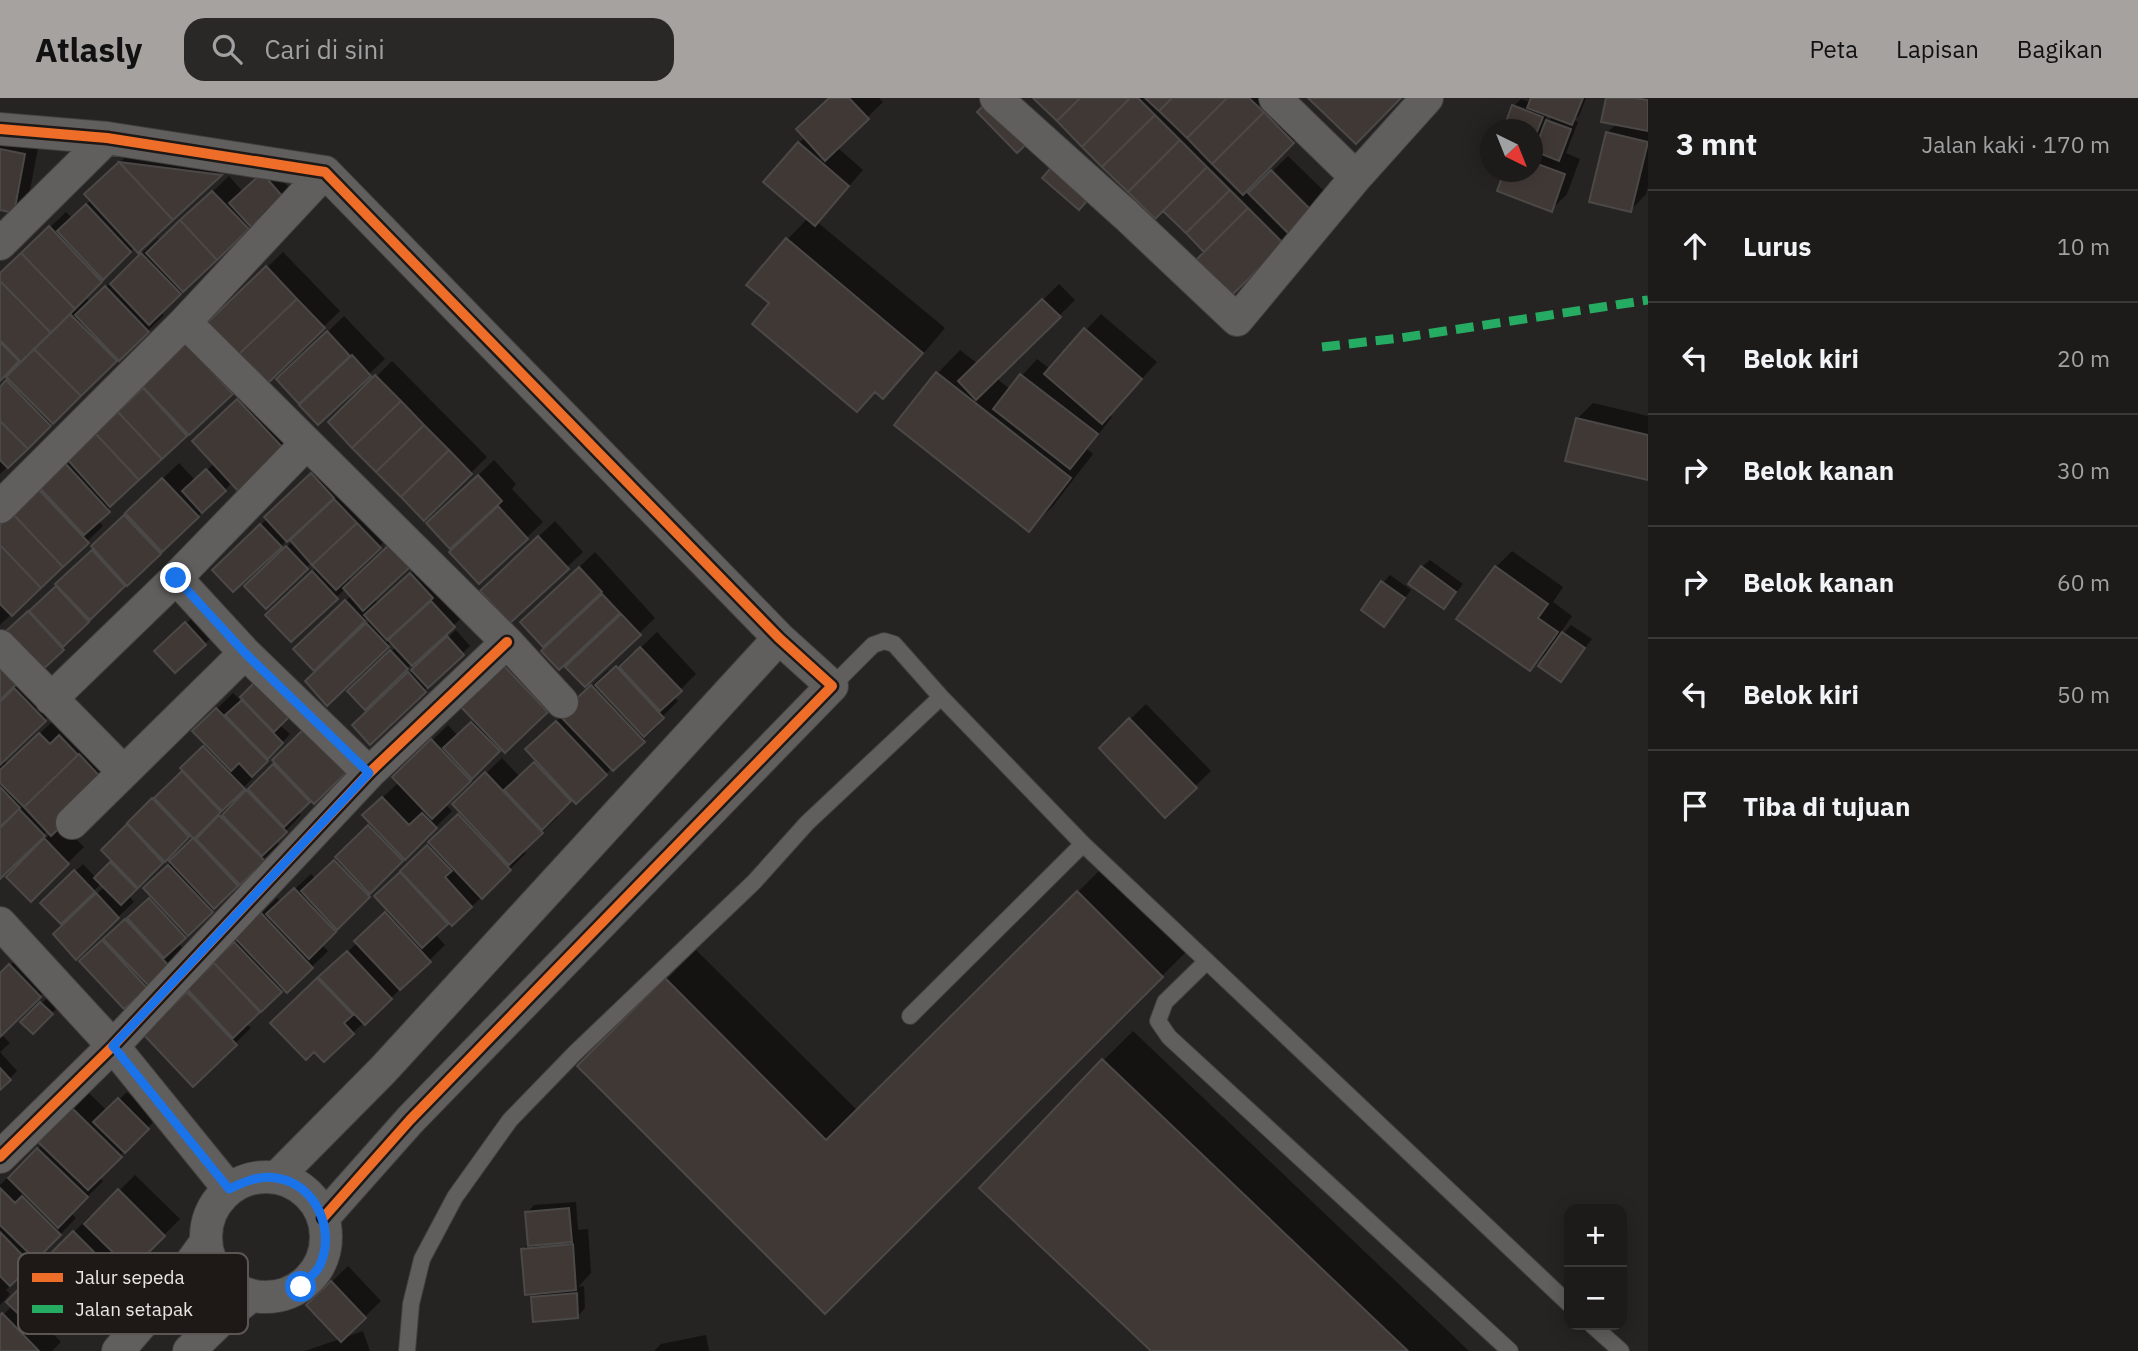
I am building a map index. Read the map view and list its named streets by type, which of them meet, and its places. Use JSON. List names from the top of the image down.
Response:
{
  "legend": ["Jalur sepeda", "Jalan setapak"],
  "north": "bottom right",
  "page": {
    "header": "Atlasly",
    "search": "Cari di sini",
    "nav": ["Peta", "Lapisan", "Bagikan"],
    "heading": ["3 mnt", "Jalan kaki · 170 m"],
    "list": [
      ["Lurus", "10 m"],
      ["Belok kiri", "20 m"],
      ["Belok kanan", "30 m"],
      ["Belok kanan", "60 m"],
      ["Belok kiri", "50 m"],
      "Tiba di tujuan"
    ],
    "map_buttons": ["+", "−"]
  }
}
